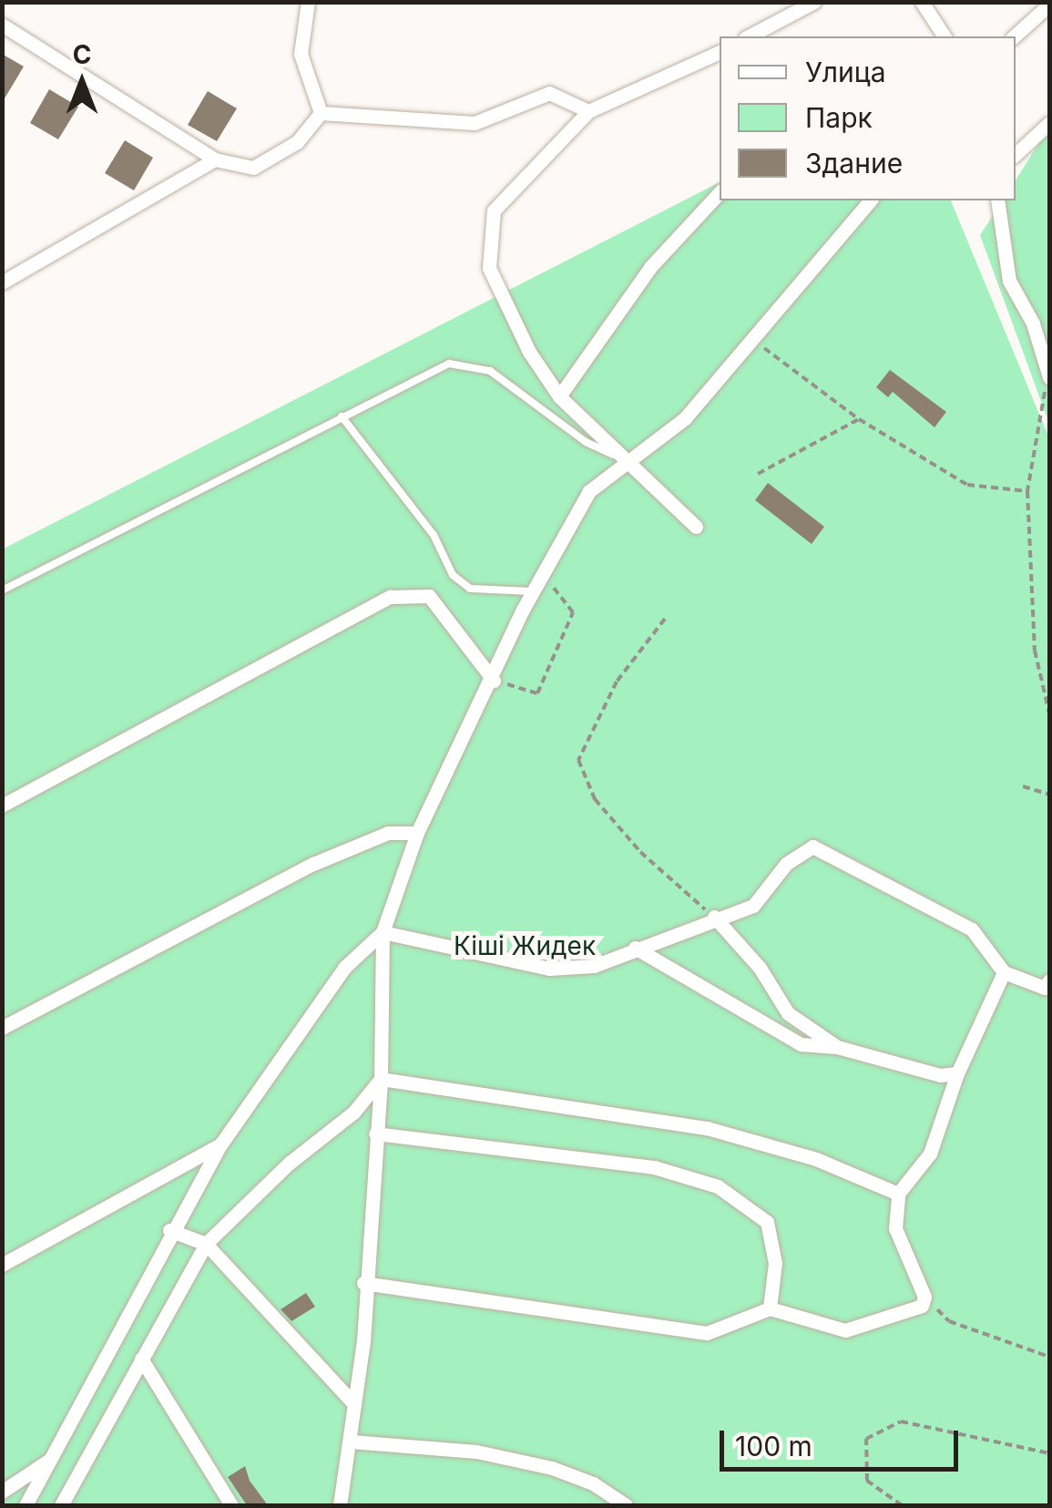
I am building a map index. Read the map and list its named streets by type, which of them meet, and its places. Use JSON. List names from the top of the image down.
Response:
{
  "parks": ["Кіші Жидек"],
  "legend": ["Улица", "Парк", "Здание"],
  "scale_bar": "100 m",
  "north": "top"
}
